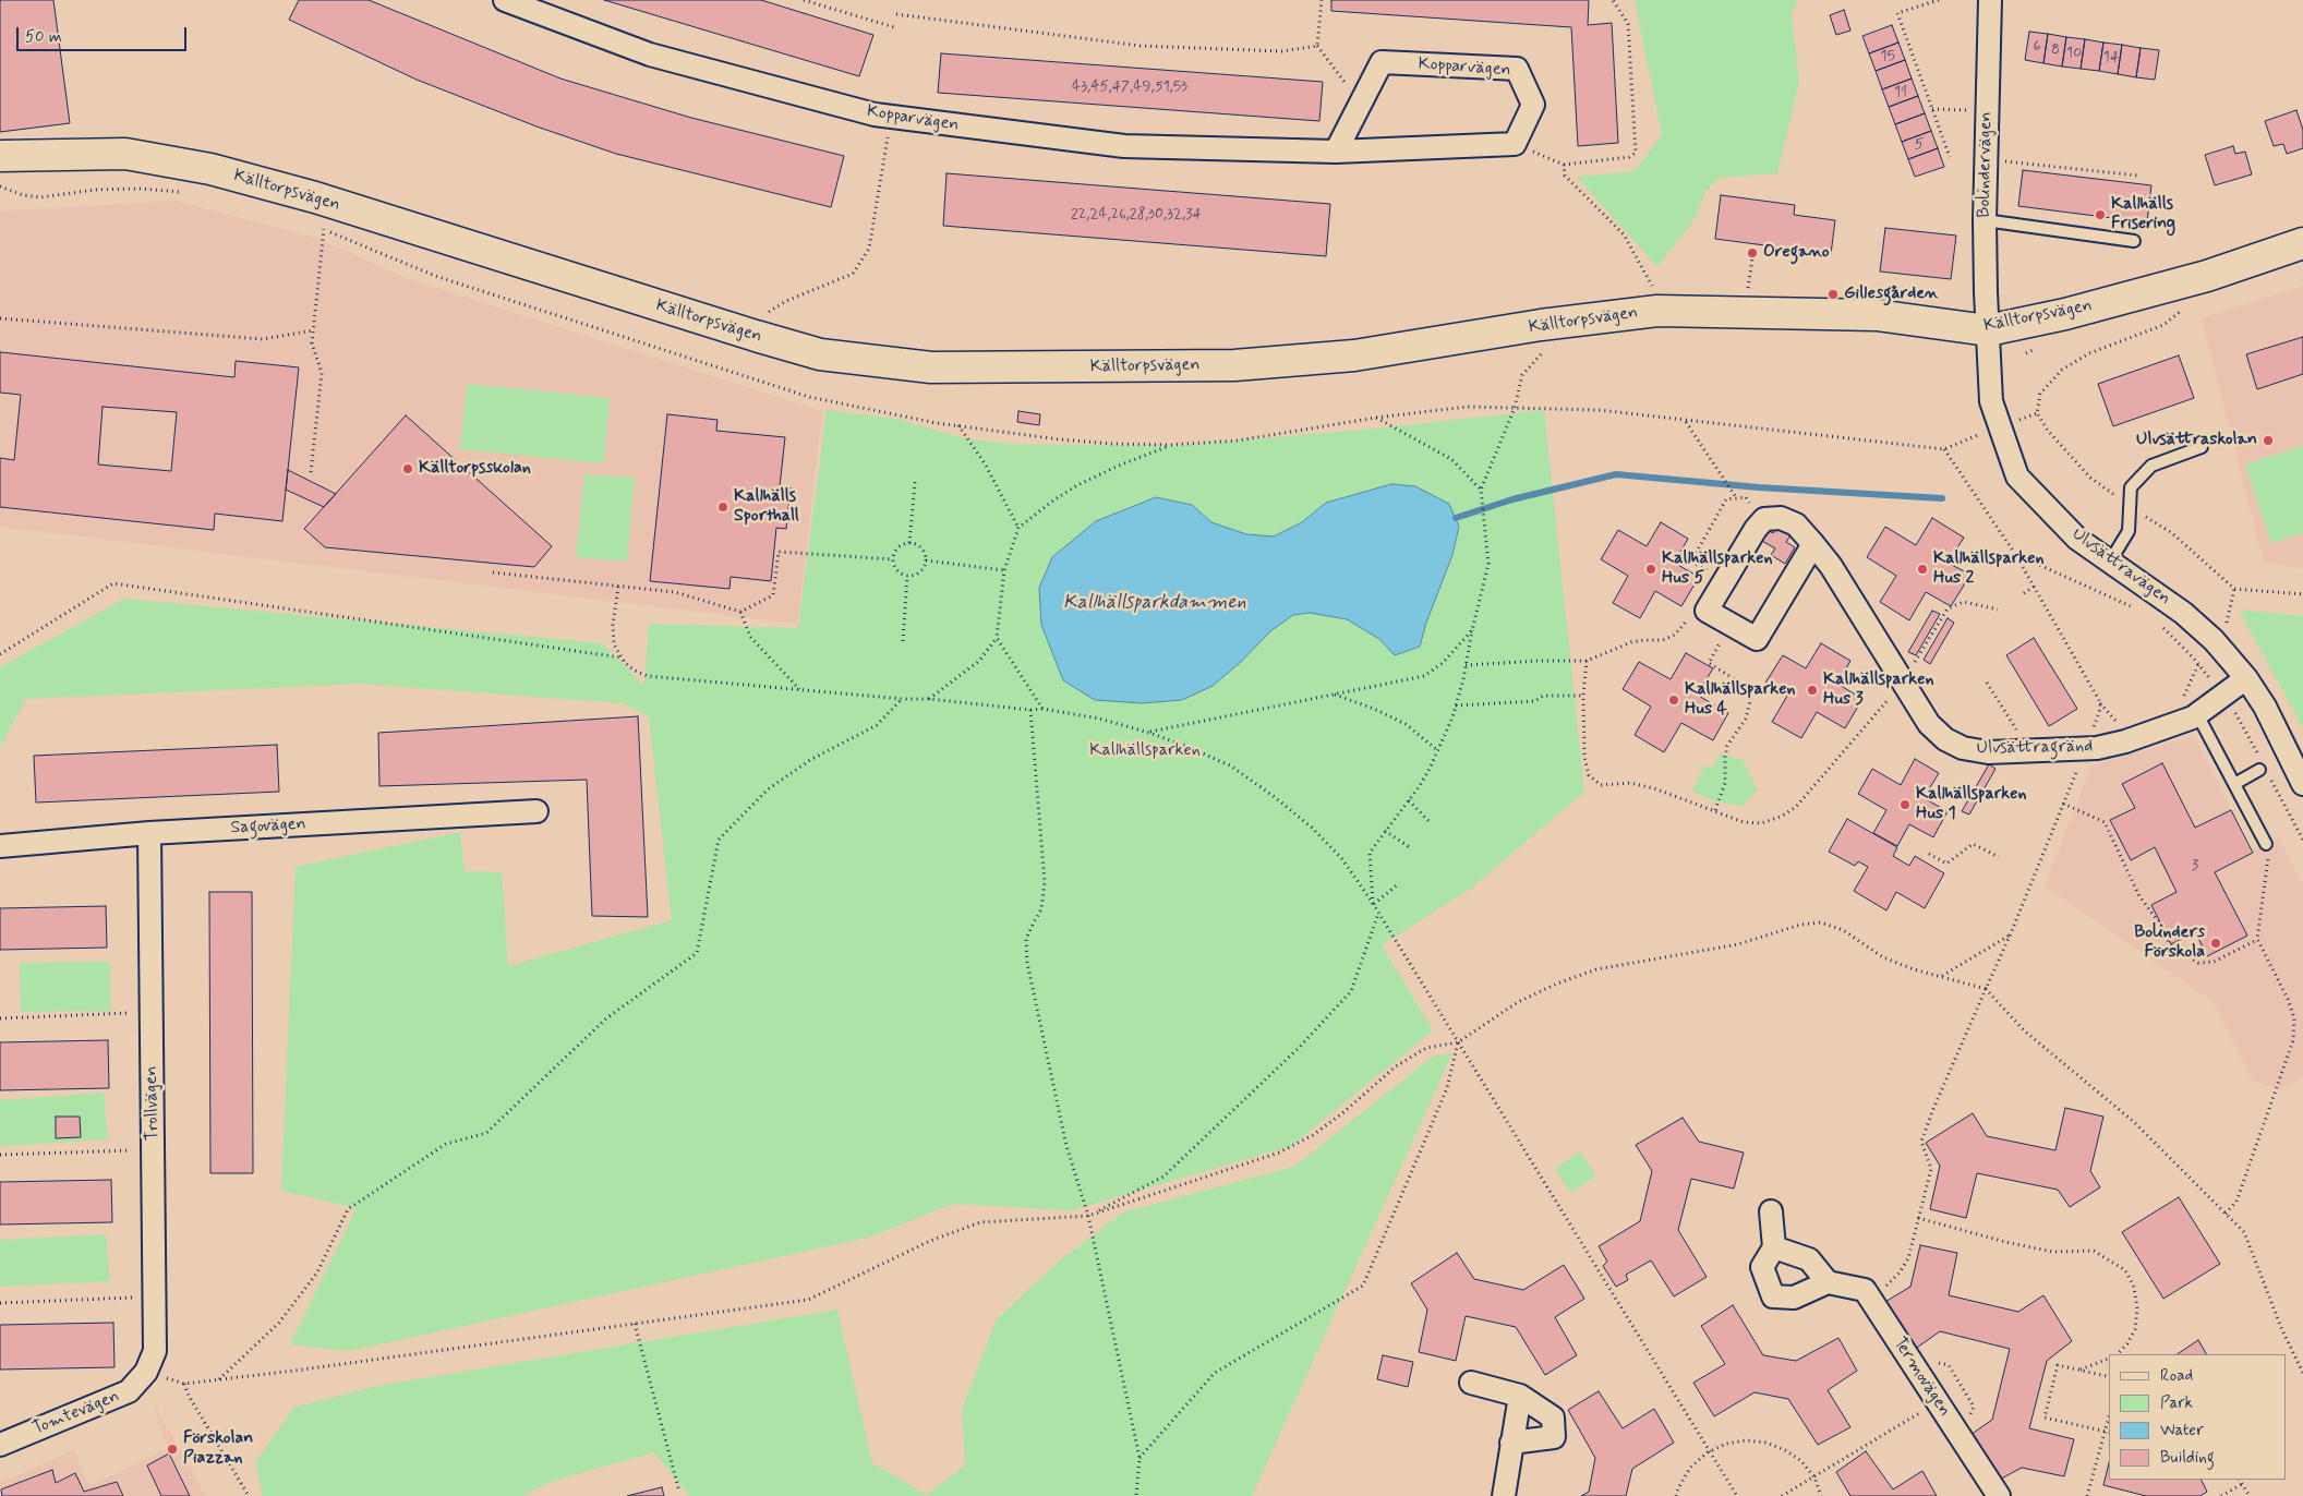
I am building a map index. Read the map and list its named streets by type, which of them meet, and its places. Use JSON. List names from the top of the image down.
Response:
{
  "streets": {
    "street": [
      "Kopparvägen",
      "Bolindervägen",
      "Källtorpsvägen",
      "Ulvsättravägen",
      "Ulvsättragränd",
      "Sagovägen",
      "Trollvägen",
      "Termovägen",
      "Tomtevägen"
    ]
  },
  "crossings": [
    ["Bolindervägen", "Källtorpsvägen"],
    ["Bolindervägen", "Ulvsättravägen"],
    ["Källtorpsvägen", "Ulvsättravägen"],
    ["Ulvsättravägen", "Ulvsättragränd"],
    ["Sagovägen", "Trollvägen"],
    ["Trollvägen", "Tomtevägen"]
  ],
  "water": ["Kallhällsparkdammen"],
  "parks": ["Kallhällsparken"],
  "places": [
    "Kallhälls Frisering",
    "Oregano",
    "Gillesgården",
    "Ulvsättraskolan",
    "Källtorpsskolan",
    "Kallhälls Sporthall",
    "Kallhällsparken Hus 5",
    "Kallhällsparken Hus 2",
    "Kallhällsparken Hus 3",
    "Kallhällsparken Hus 4",
    "Kallhällsparken Hus 1",
    "Bolinders Förskola",
    "Förskolan Piazzan"
  ],
  "house_numbers": [
    "6",
    "8",
    "10",
    "15",
    "14",
    "43,45,47,49,51,53",
    "11",
    "5",
    "22,24,26,28,30,32,34",
    "3"
  ],
  "legend": [
    "Road",
    "Park",
    "Water",
    "Building"
  ],
  "scale_bar": "50 m"
}
